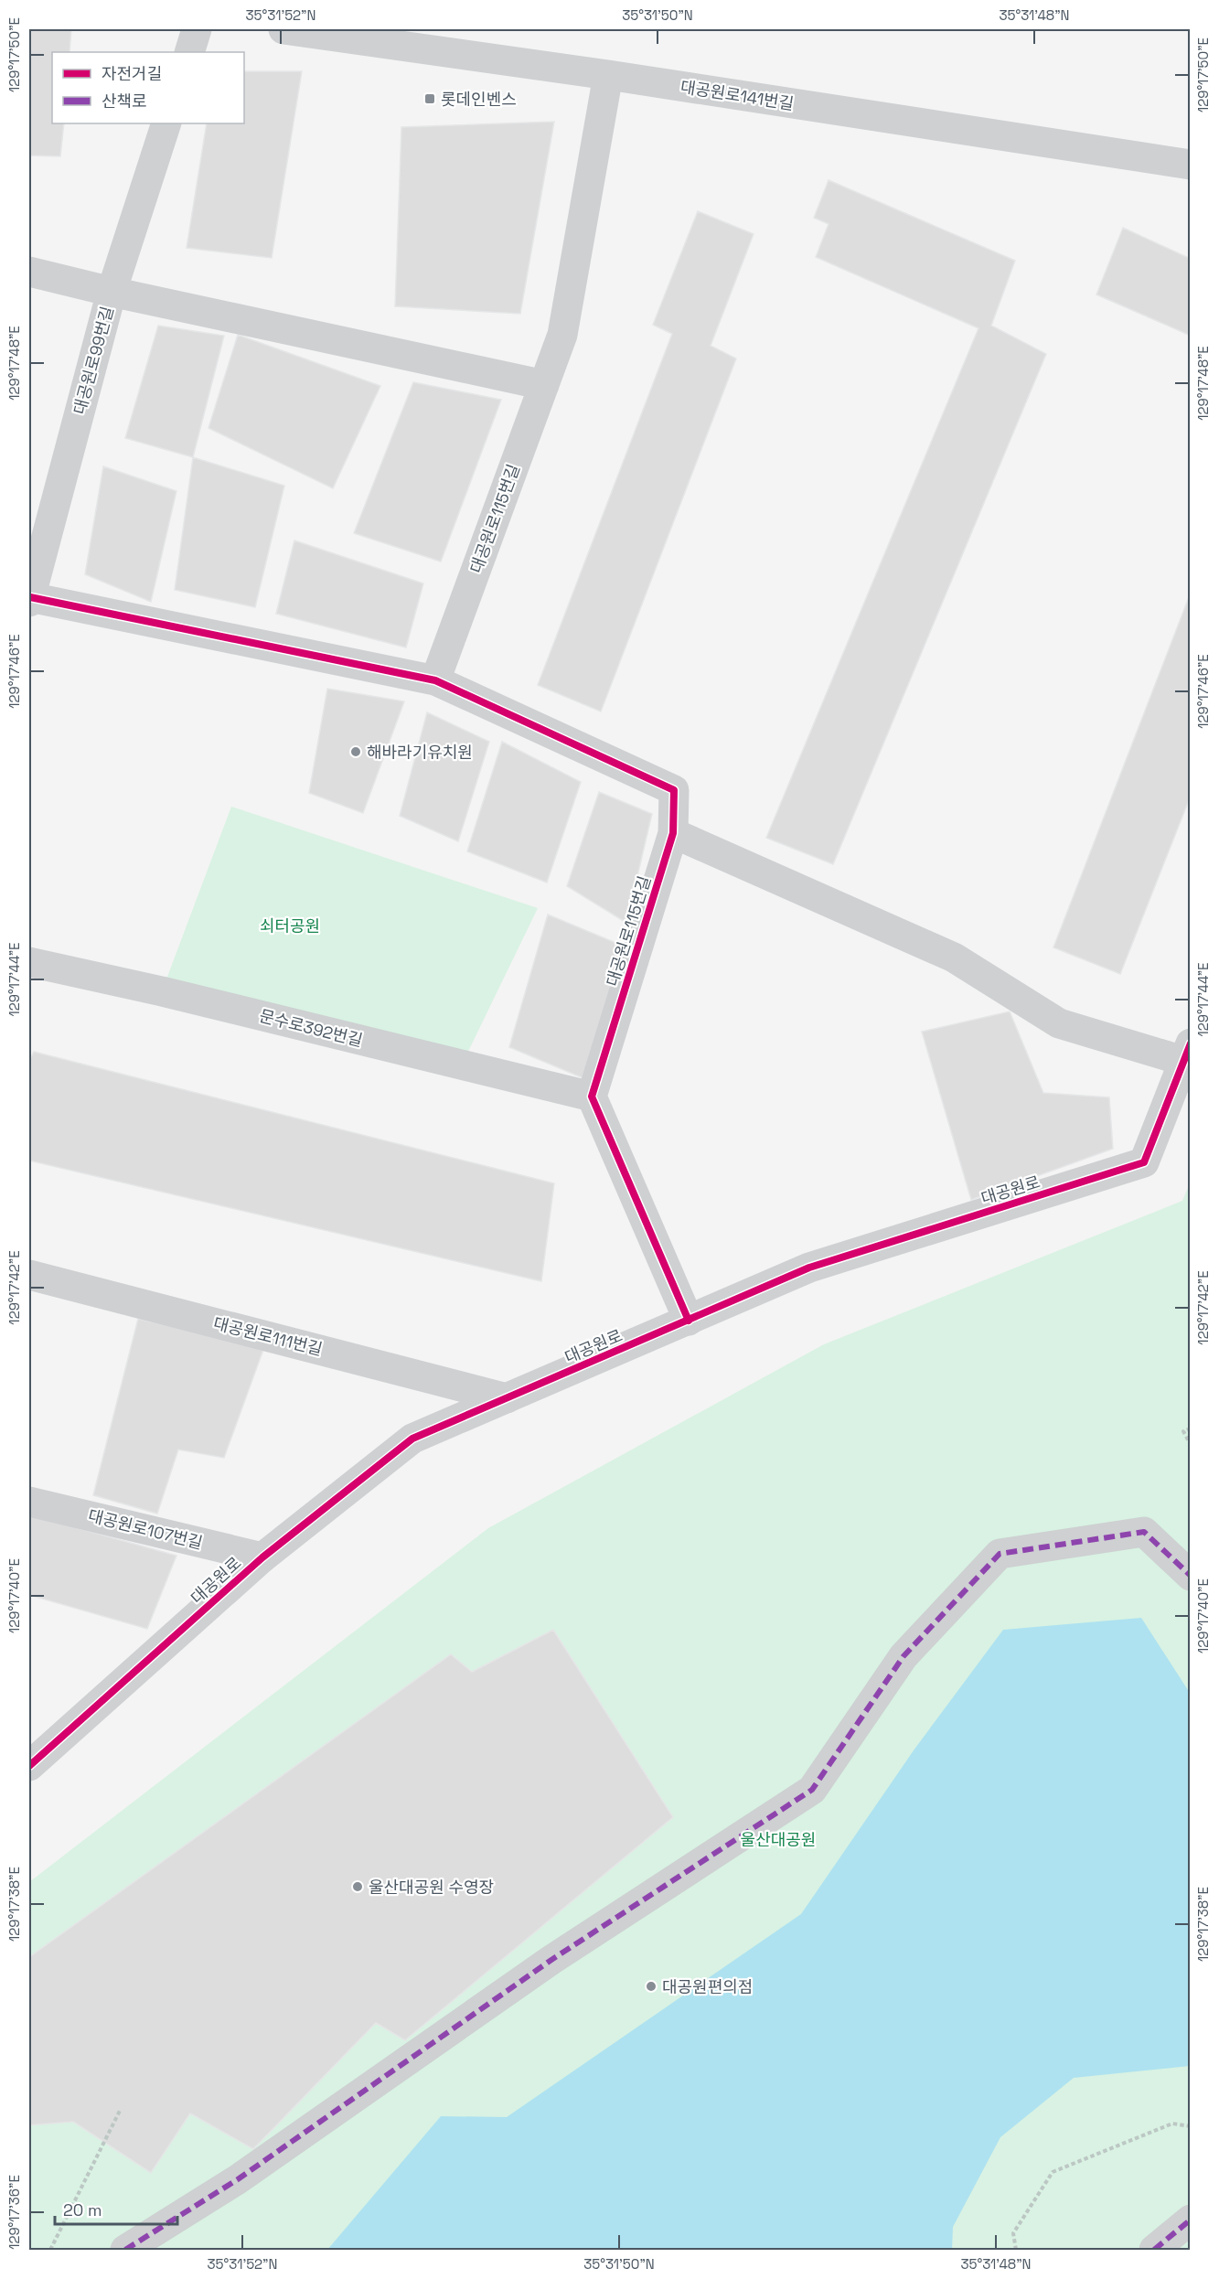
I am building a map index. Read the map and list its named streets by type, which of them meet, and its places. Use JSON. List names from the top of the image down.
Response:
{
  "streets": {
    "street": [
      "대공원로141번길",
      "대공원로99번길",
      "대공원로115번길",
      "문수로392번길",
      "대공원로",
      "대공원로111번길",
      "대공원로107번길"
    ]
  },
  "crossings": [
    ["대공원로141번길", "대공원로115번길"],
    ["대공원로115번길", "문수로392번길"],
    ["대공원로", "대공원로111번길"],
    ["대공원로", "대공원로107번길"]
  ],
  "parks": ["쇠터공원", "울산대공원"],
  "places": {
    "transit": ["롯데인벤스"],
    "other": ["해바라기유치원", "울산대공원 수영장", "대공원편의점"]
  },
  "legend": ["자전거길", "산책로"],
  "scale_bar": "20 m",
  "coordinates": [
    "35°31'52\"N",
    "35°31'50\"N",
    "35°31'48\"N",
    "129°17'50\"E",
    "129°17'48\"E",
    "129°17'46\"E",
    "129°17'44\"E",
    "129°17'42\"E",
    "129°17'40\"E",
    "129°17'38\"E",
    "129°17'36\"E"
  ]
}
